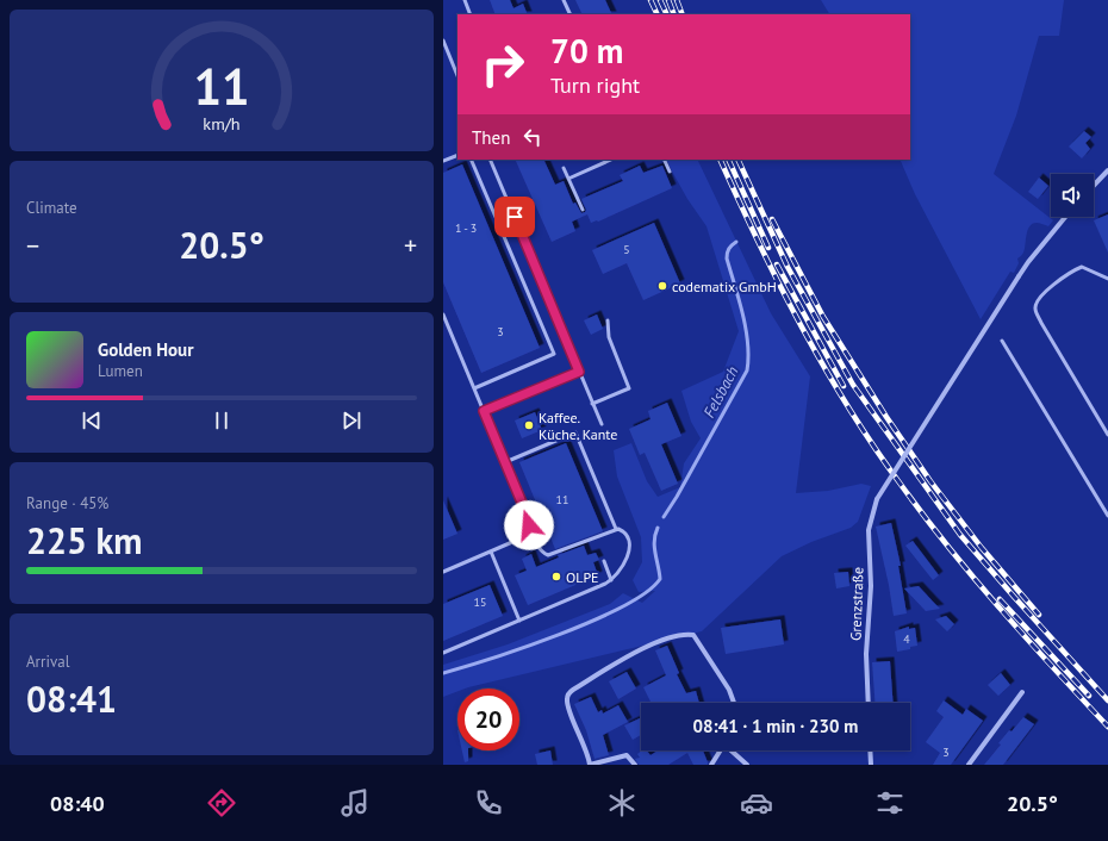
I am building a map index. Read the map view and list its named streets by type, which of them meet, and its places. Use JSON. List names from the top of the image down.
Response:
{
  "streets": {
    "street": ["Grenzstraße"]
  },
  "water": ["Felsbach"],
  "places": ["codematix GmbH", "Kaffee. Küche. Kante", "OLPE"],
  "house_numbers": [
    "1 - 3",
    "5",
    "3",
    "11",
    "15",
    "4",
    "3"
  ],
  "page": {
    "turn": ["70 m", "Turn right"],
    "then": "Then",
    "tile": [
      "Climate",
      ["Range · 45%", "225 km"],
      ["Arrival", "08:41"]
    ],
    "heat": ["−", "20.5°", "+"],
    "song": ["Golden Hour", "Lumen"],
    "limit": "20",
    "trip": "08:41 · 1 min · 230 m",
    "tabs": ["08:40", "20.5°"],
    "gauge": ["11", "km/h"]
  }
}
